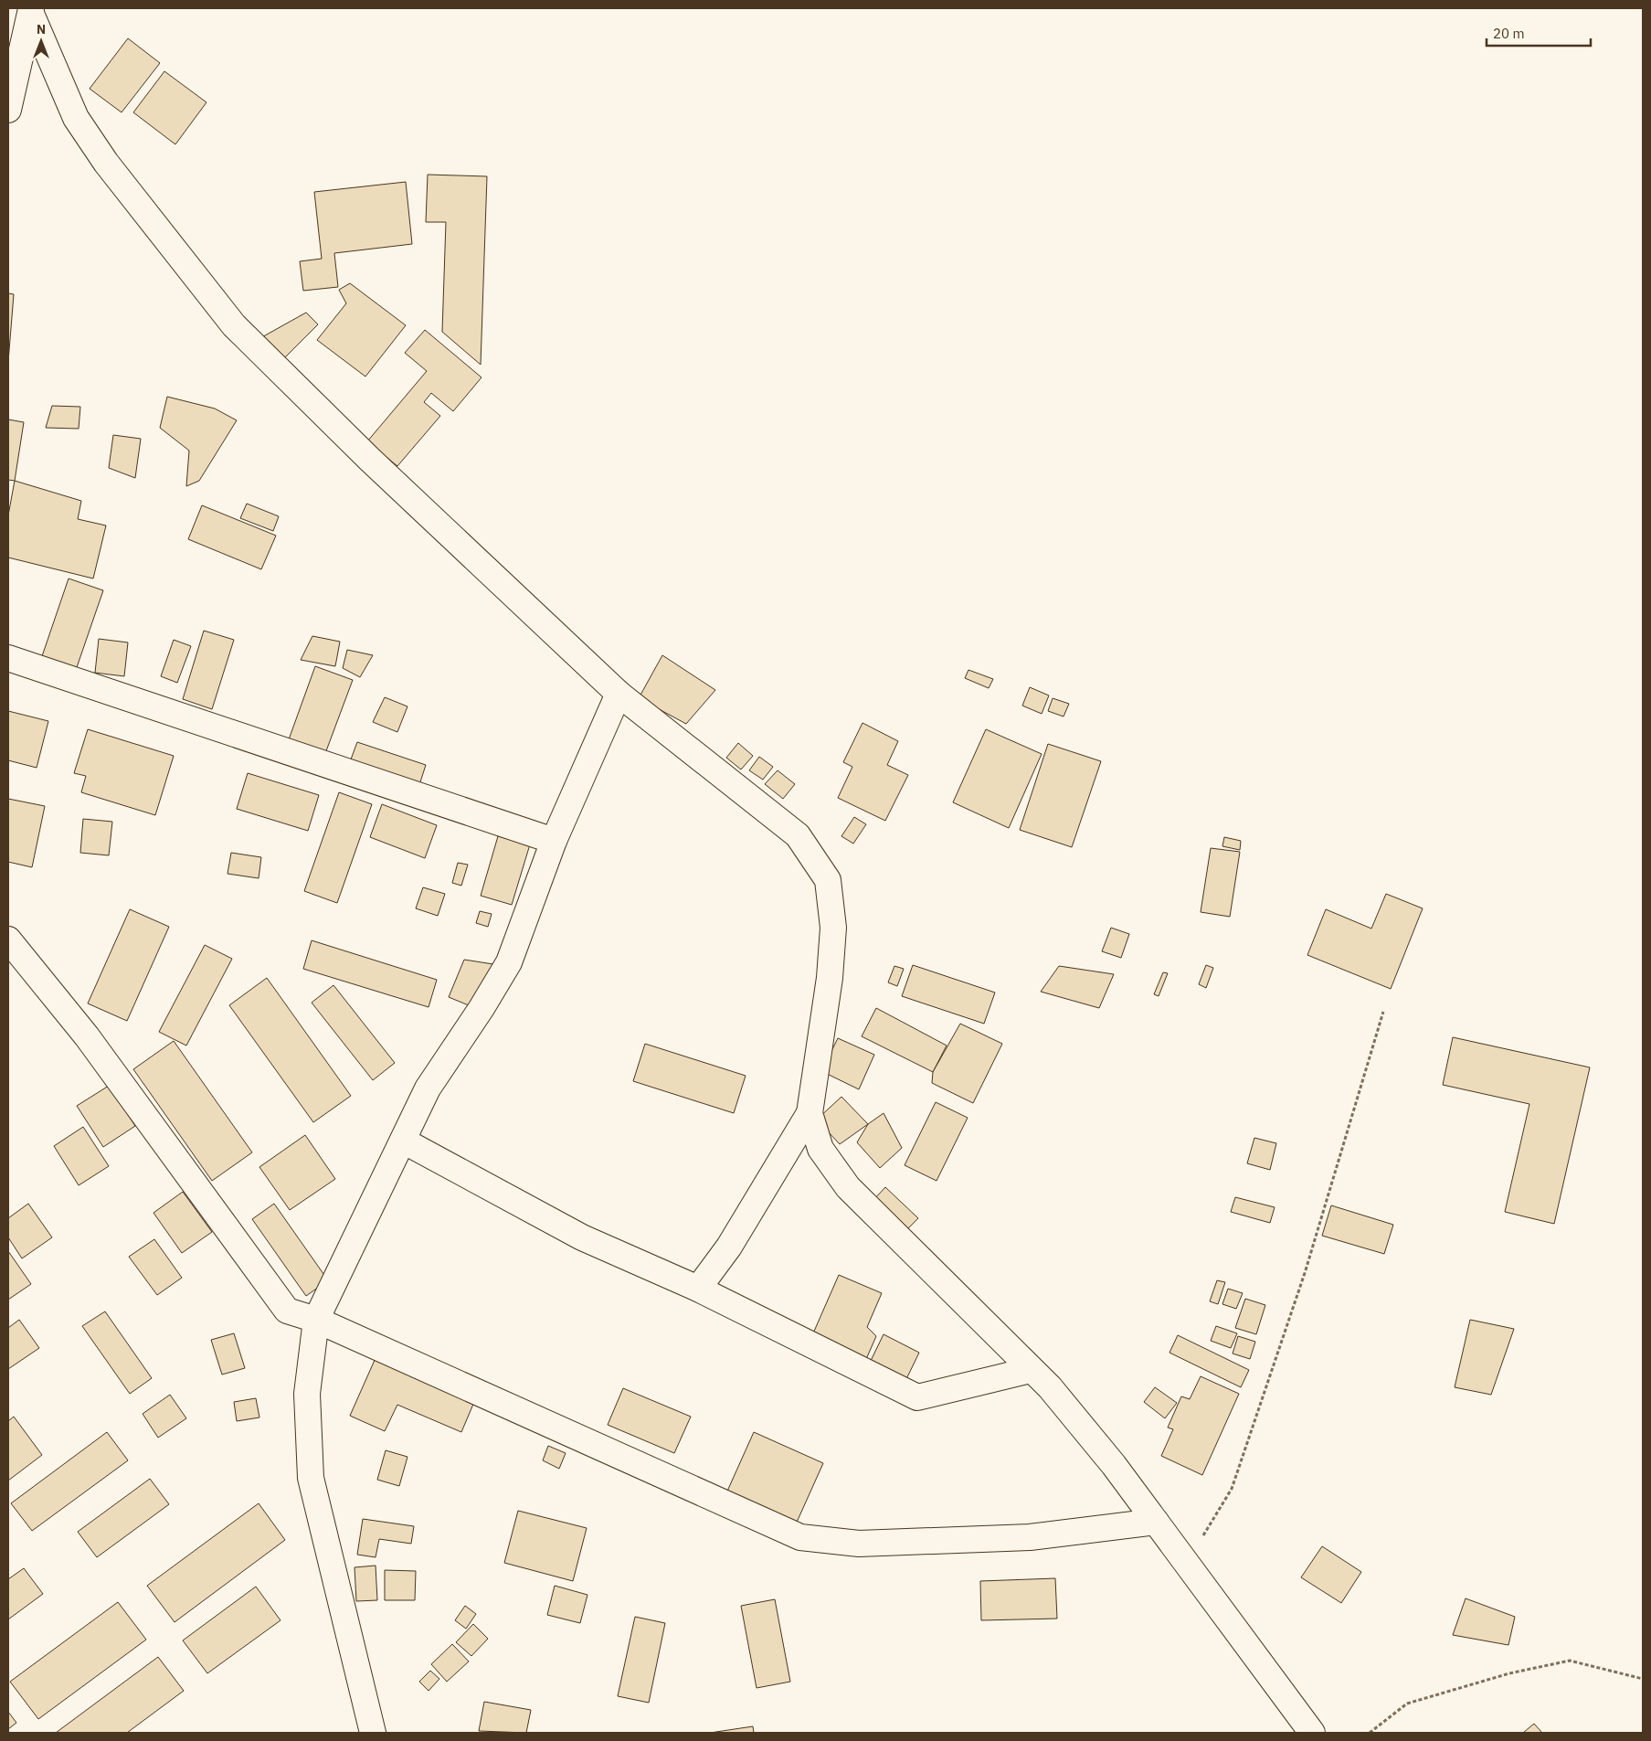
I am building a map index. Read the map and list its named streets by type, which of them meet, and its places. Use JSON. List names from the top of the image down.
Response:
{
  "scale_bar": "20 m",
  "north": "top"
}
